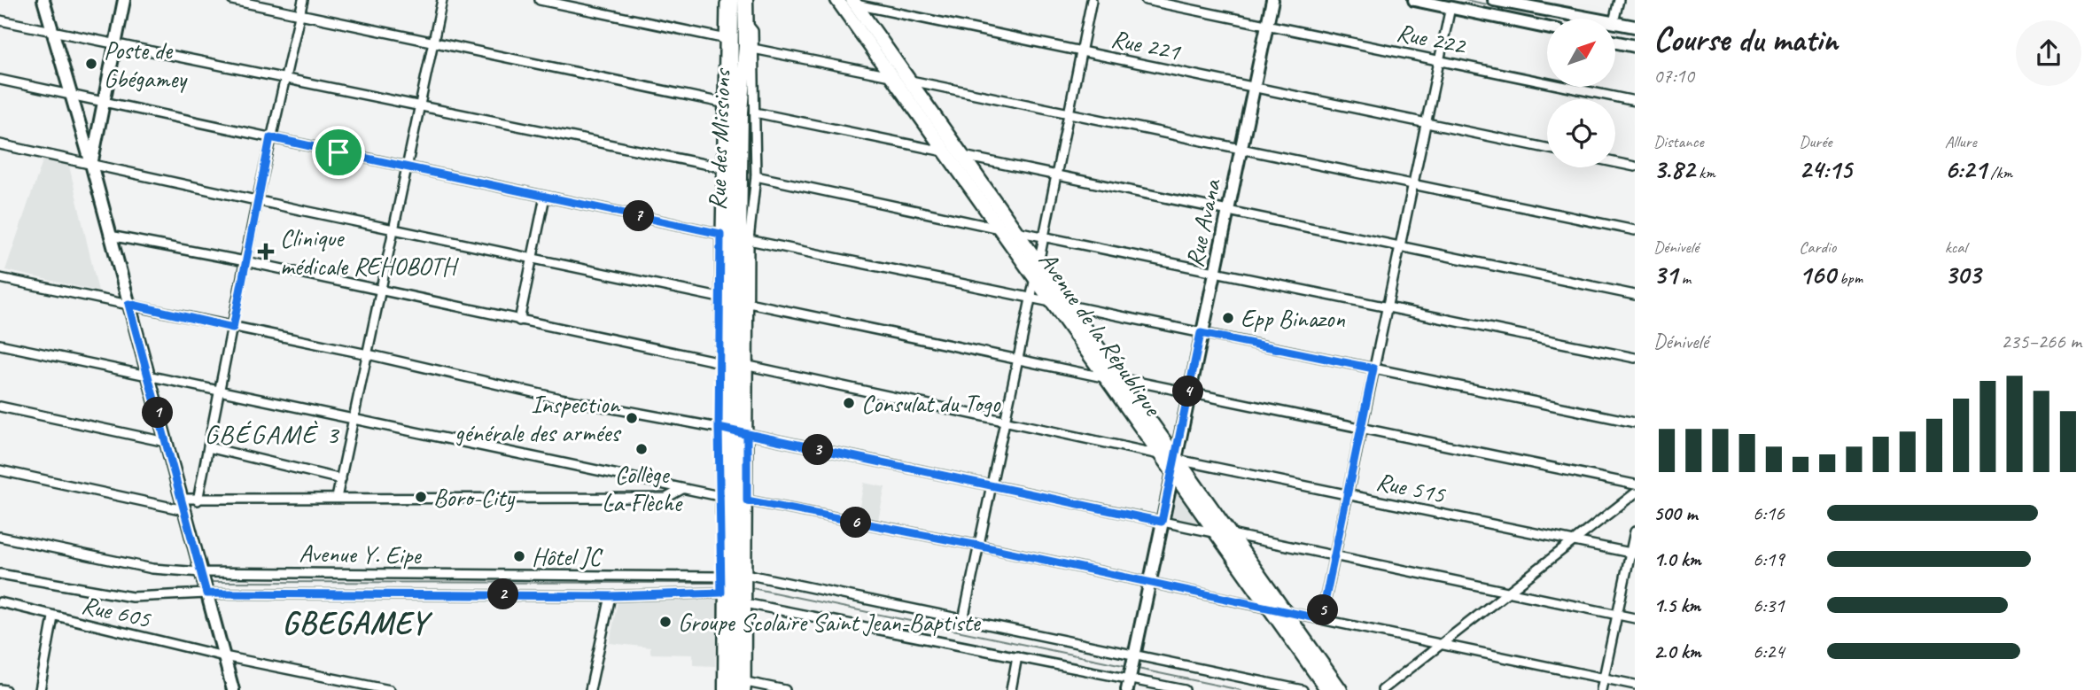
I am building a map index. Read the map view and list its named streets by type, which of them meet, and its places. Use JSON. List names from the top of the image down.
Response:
{
  "streets": {
    "highway": ["Rue des Missions"],
    "main road": ["Rue Avana", "Avenue de la République"],
    "street": [
      "Rue 222",
      "Rue 221",
      "Rue 515",
      "Avenue Y. Eipe",
      "Rue 605"
    ]
  },
  "crossings": [
    ["Rue 222", "Rue Avana"],
    ["Rue 221", "Rue Avana"],
    ["Rue 221", "Avenue de la République"],
    ["Rue Avana", "Avenue de la République"],
    ["Rue Avana", "Rue 515"],
    ["Avenue de la République", "Rue 515"]
  ],
  "districts": ["GBÉGAMÈ 3", "GBEGAMEY"],
  "places": {
    "other": [
      "Poste de Gbégamey",
      "Epp Binazon",
      "Consulat du Togo",
      "Inspection générale des armées",
      "Collège La Flèche",
      "Boro-City",
      "Hôtel JC",
      "Groupe Scolaire Saint Jean-Baptiste"
    ],
    "health": ["Clinique médicale REHOBOTH"]
  },
  "north": "top right",
  "page": {
    "heading": ["Course du matin", "07:10"],
    "stats": [
      ["Distance", "3.82 km"],
      ["Durée", "24:15"],
      ["Allure", "6:21 /km"],
      ["Dénivelé", "31 m"],
      ["Cardio", "160 bpm"],
      ["kcal", "303"]
    ],
    "pins": [
      "7",
      "4",
      "1",
      "3",
      "6",
      "2",
      "5"
    ],
    "chart": ["Dénivelé", "235–266 m"],
    "list": [
      {
        "name": "500 m",
        "note": "6:16"
      },
      {
        "name": "1.0 km",
        "note": "6:19"
      },
      {
        "name": "1.5 km",
        "note": "6:31"
      },
      {
        "name": "2.0 km",
        "note": "6:24"
      }
    ]
  }
}
